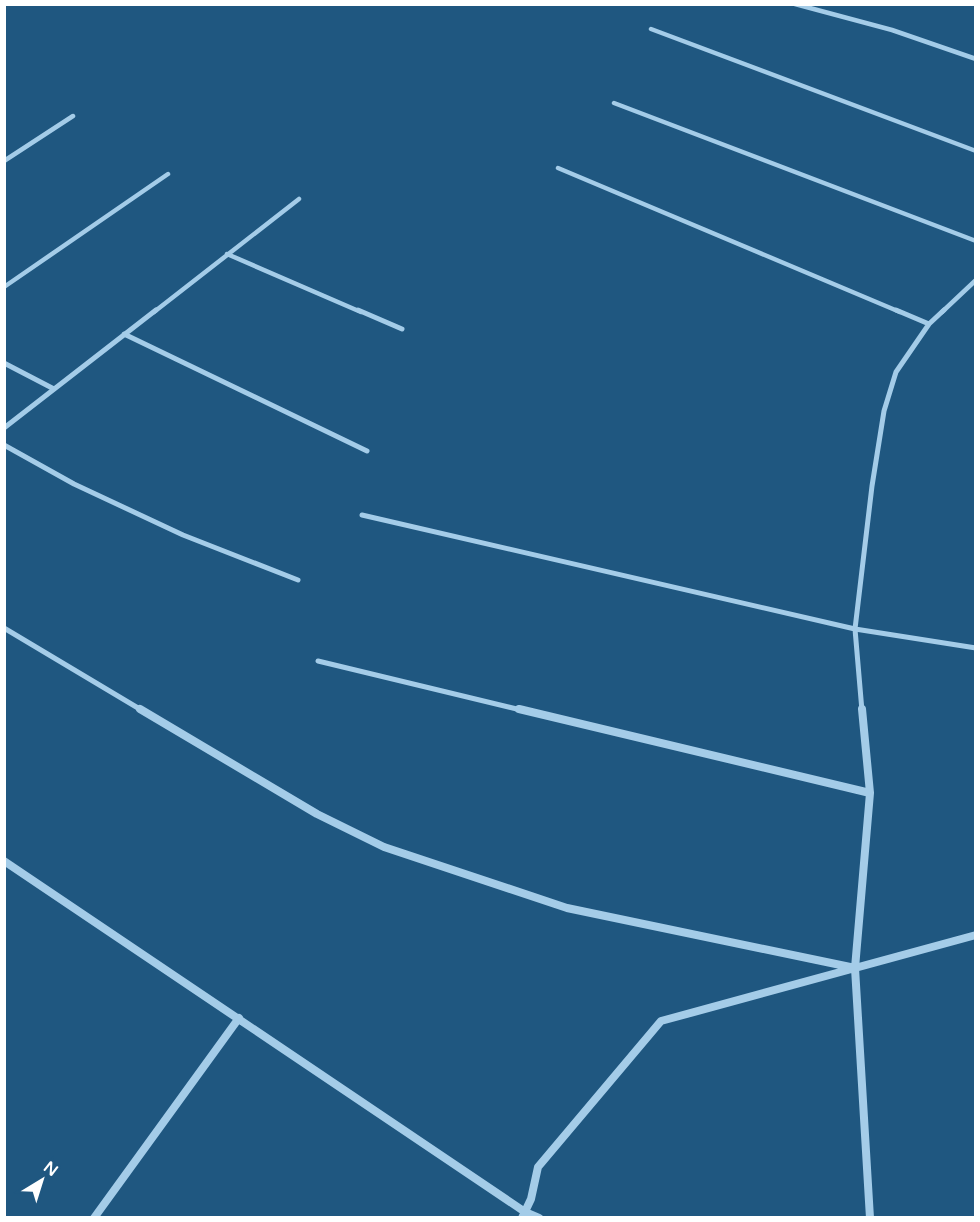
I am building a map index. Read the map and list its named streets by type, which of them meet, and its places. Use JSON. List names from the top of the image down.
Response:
{
  "north": "top right"
}
